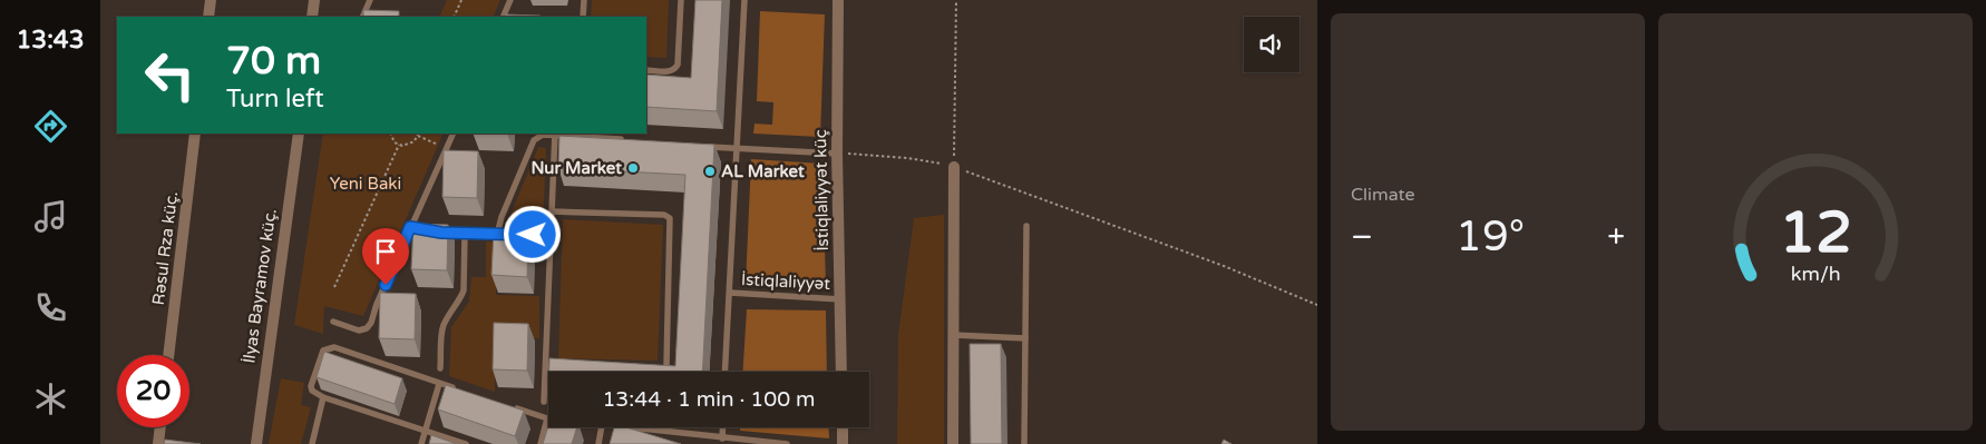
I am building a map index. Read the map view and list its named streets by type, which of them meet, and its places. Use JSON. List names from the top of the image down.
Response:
{
  "streets": {
    "street": ["İstiqlaliyyət küç", "Rəsul Rza küç.", "İlyas Bayramov küç."],
    "lane": ["İstiqlaliyyət"]
  },
  "crossings": [
    ["İstiqlaliyyət küç", "İstiqlaliyyət"]
  ],
  "parks": ["Yeni Baki"],
  "places": ["Nur Market", "AL Market"],
  "page": {
    "tabs": "13:43",
    "tile": "Climate",
    "turn": ["70 m", "Turn left"],
    "heat": ["−", "19°", "+"],
    "limit": "20",
    "trip": "13:44 · 1 min · 100 m",
    "gauge": ["12", "km/h"]
  }
}
